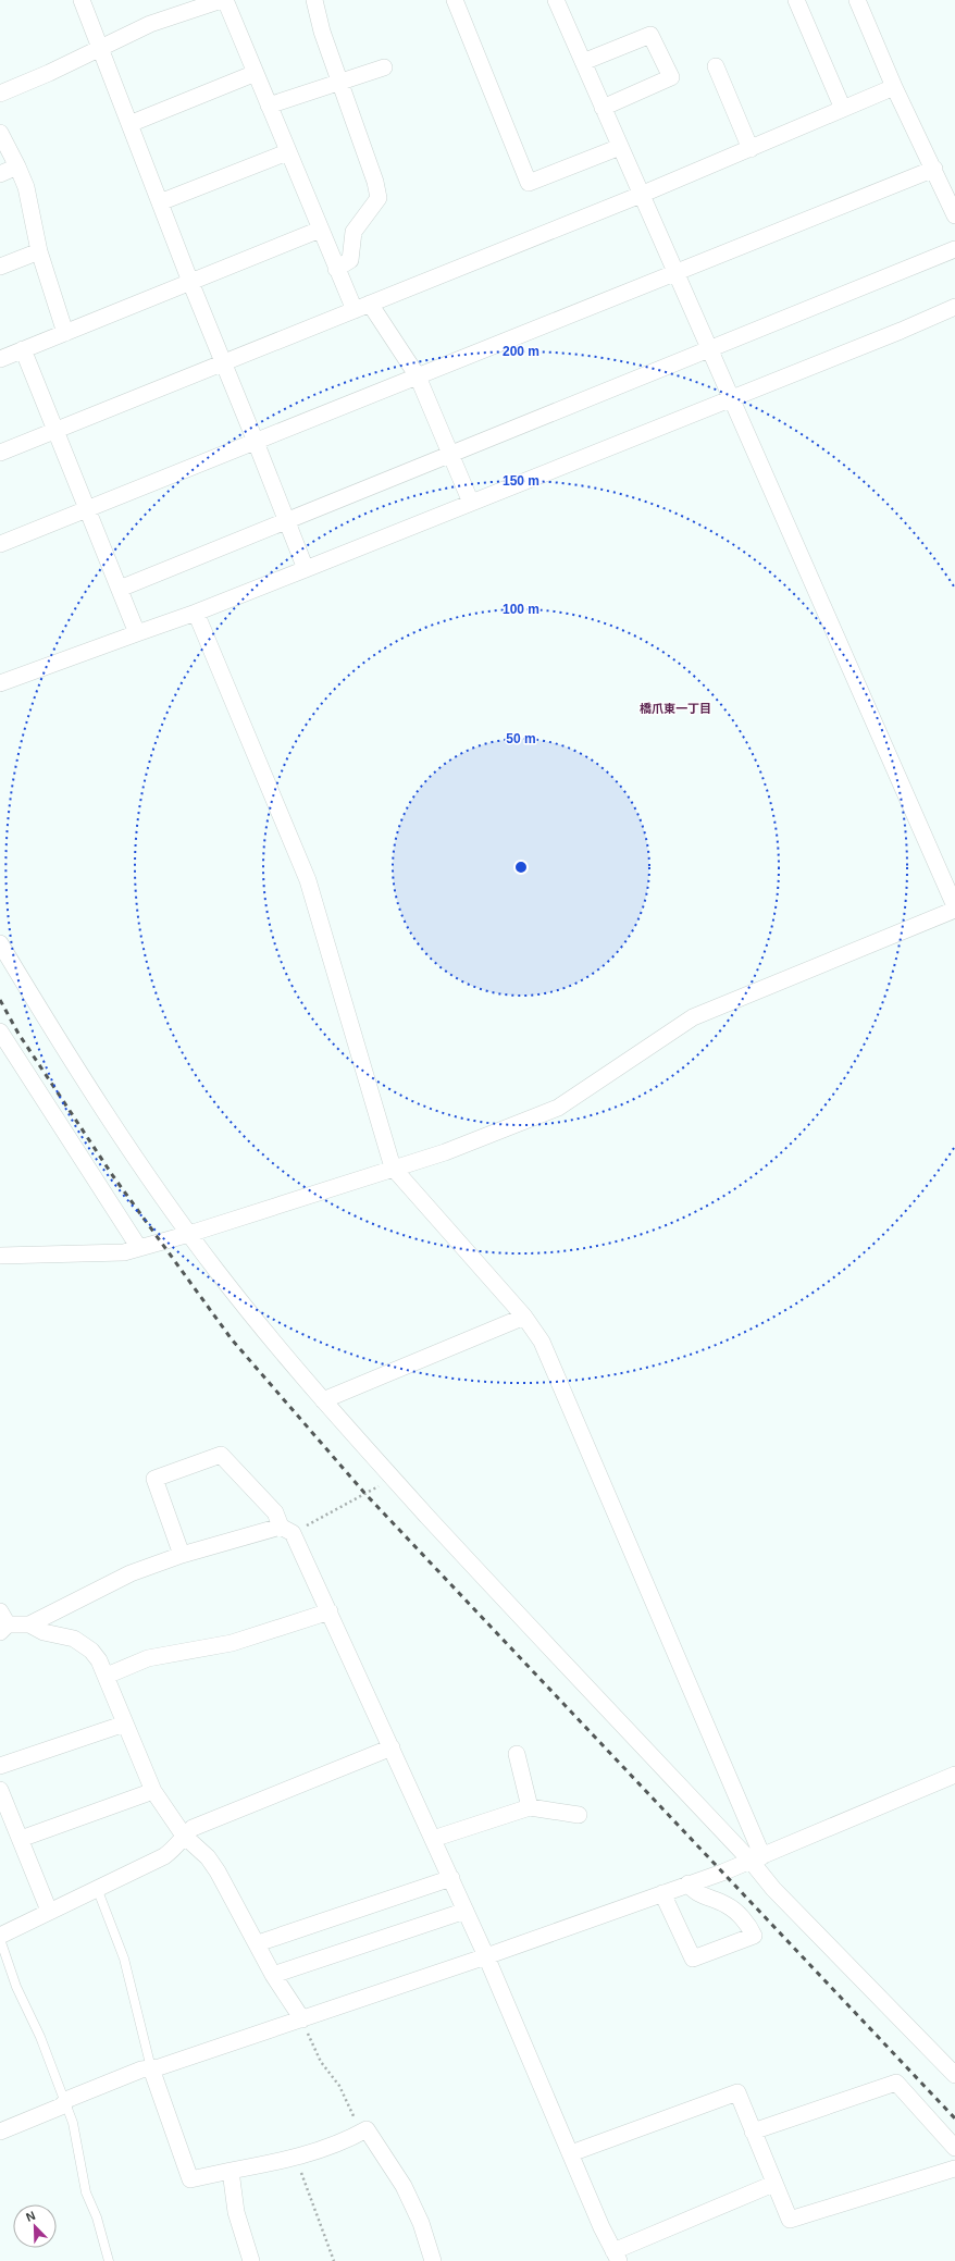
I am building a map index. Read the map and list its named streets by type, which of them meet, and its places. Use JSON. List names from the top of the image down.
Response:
{
  "districts": ["橋爪東一丁目"],
  "north": "top left",
  "rings": [
    "200 m",
    "150 m",
    "100 m",
    "50 m"
  ]
}
